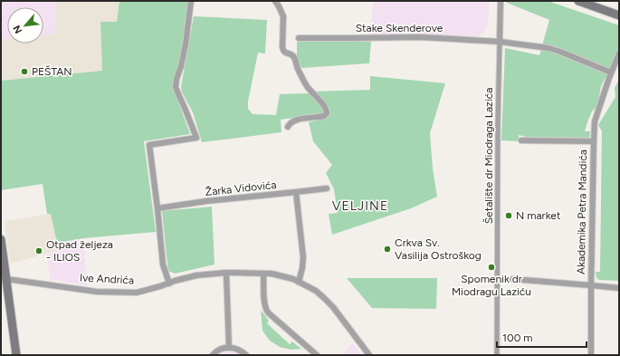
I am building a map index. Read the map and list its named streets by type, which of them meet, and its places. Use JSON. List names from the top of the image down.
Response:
{
  "streets": {
    "street": [
      "Stake Skenderove",
      "Šetalište dr Miodraga Lazića",
      "Žarka Vidovića",
      "Akademika Petra Mandića",
      "Ive Andrića"
    ]
  },
  "crossings": [
    ["Stake Skenderove", "Šetalište dr Miodraga Lazića"]
  ],
  "districts": ["VELJINE"],
  "places": [
    "PEŠTAN",
    "N market",
    "Crkva Sv. Vasilija Ostroškog",
    "Otpad željeza - ILIOS",
    "Spomenik dr Miodragu Laziću"
  ],
  "scale_bar": "100 m",
  "north": "bottom left"
}
